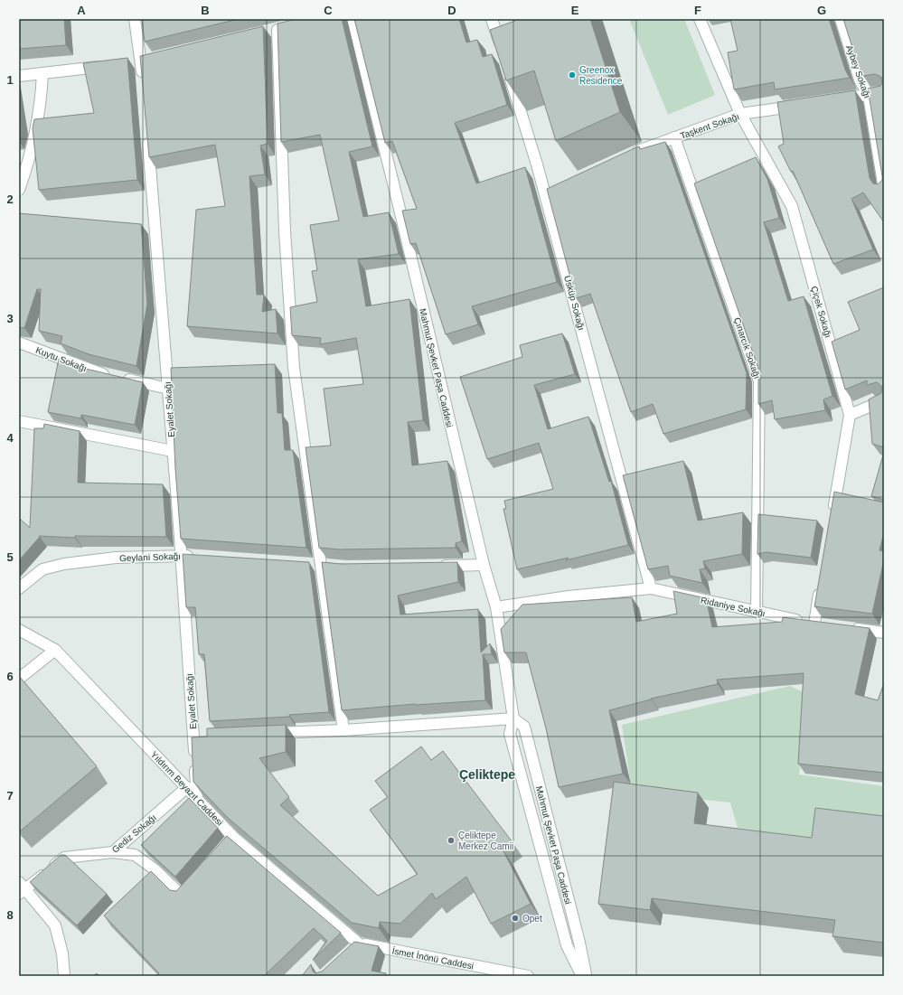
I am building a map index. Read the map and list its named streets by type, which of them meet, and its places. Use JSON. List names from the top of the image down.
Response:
{
  "streets": {
    "street": [
      "Aybey Sokağı",
      "Taşkent Sokağı",
      "Üsküp Sokağı",
      "Çiçek Sokağı",
      "Çınarcık Sokağı",
      "Kuytu Sokağı",
      "Mahmut Şevket Paşa Caddesi",
      "Eyalet Sokağı",
      "Geylani Sokağı",
      "Ridaniye Sokağı",
      "Yıldırım Beyazıt Caddesi",
      "Gediz Sokağı",
      "İsmet İnönü Caddesi"
    ]
  },
  "crossings": [
    ["Taşkent Sokağı", "Çiçek Sokağı"],
    ["Taşkent Sokağı", "Çınarcık Sokağı"],
    ["Üsküp Sokağı", "Ridaniye Sokağı"],
    ["Çınarcık Sokağı", "Ridaniye Sokağı"],
    ["Kuytu Sokağı", "Eyalet Sokağı"],
    ["Mahmut Şevket Paşa Caddesi", "Ridaniye Sokağı"],
    ["Eyalet Sokağı", "Geylani Sokağı"],
    ["Eyalet Sokağı", "Yıldırım Beyazıt Caddesi"],
    ["Yıldırım Beyazıt Caddesi", "Gediz Sokağı"],
    ["Yıldırım Beyazıt Caddesi", "İsmet İnönü Caddesi"]
  ],
  "districts": ["Çeliktepe"],
  "places": ["Greenox Residence", "Çeliktepe Merkez Camii", "Opet"],
  "grid": {
    "columns": [
      "A",
      "B",
      "C",
      "D",
      "E",
      "F",
      "G"
    ],
    "rows": [
      "1",
      "2",
      "3",
      "4",
      "5",
      "6",
      "7",
      "8"
    ]
  }
}
